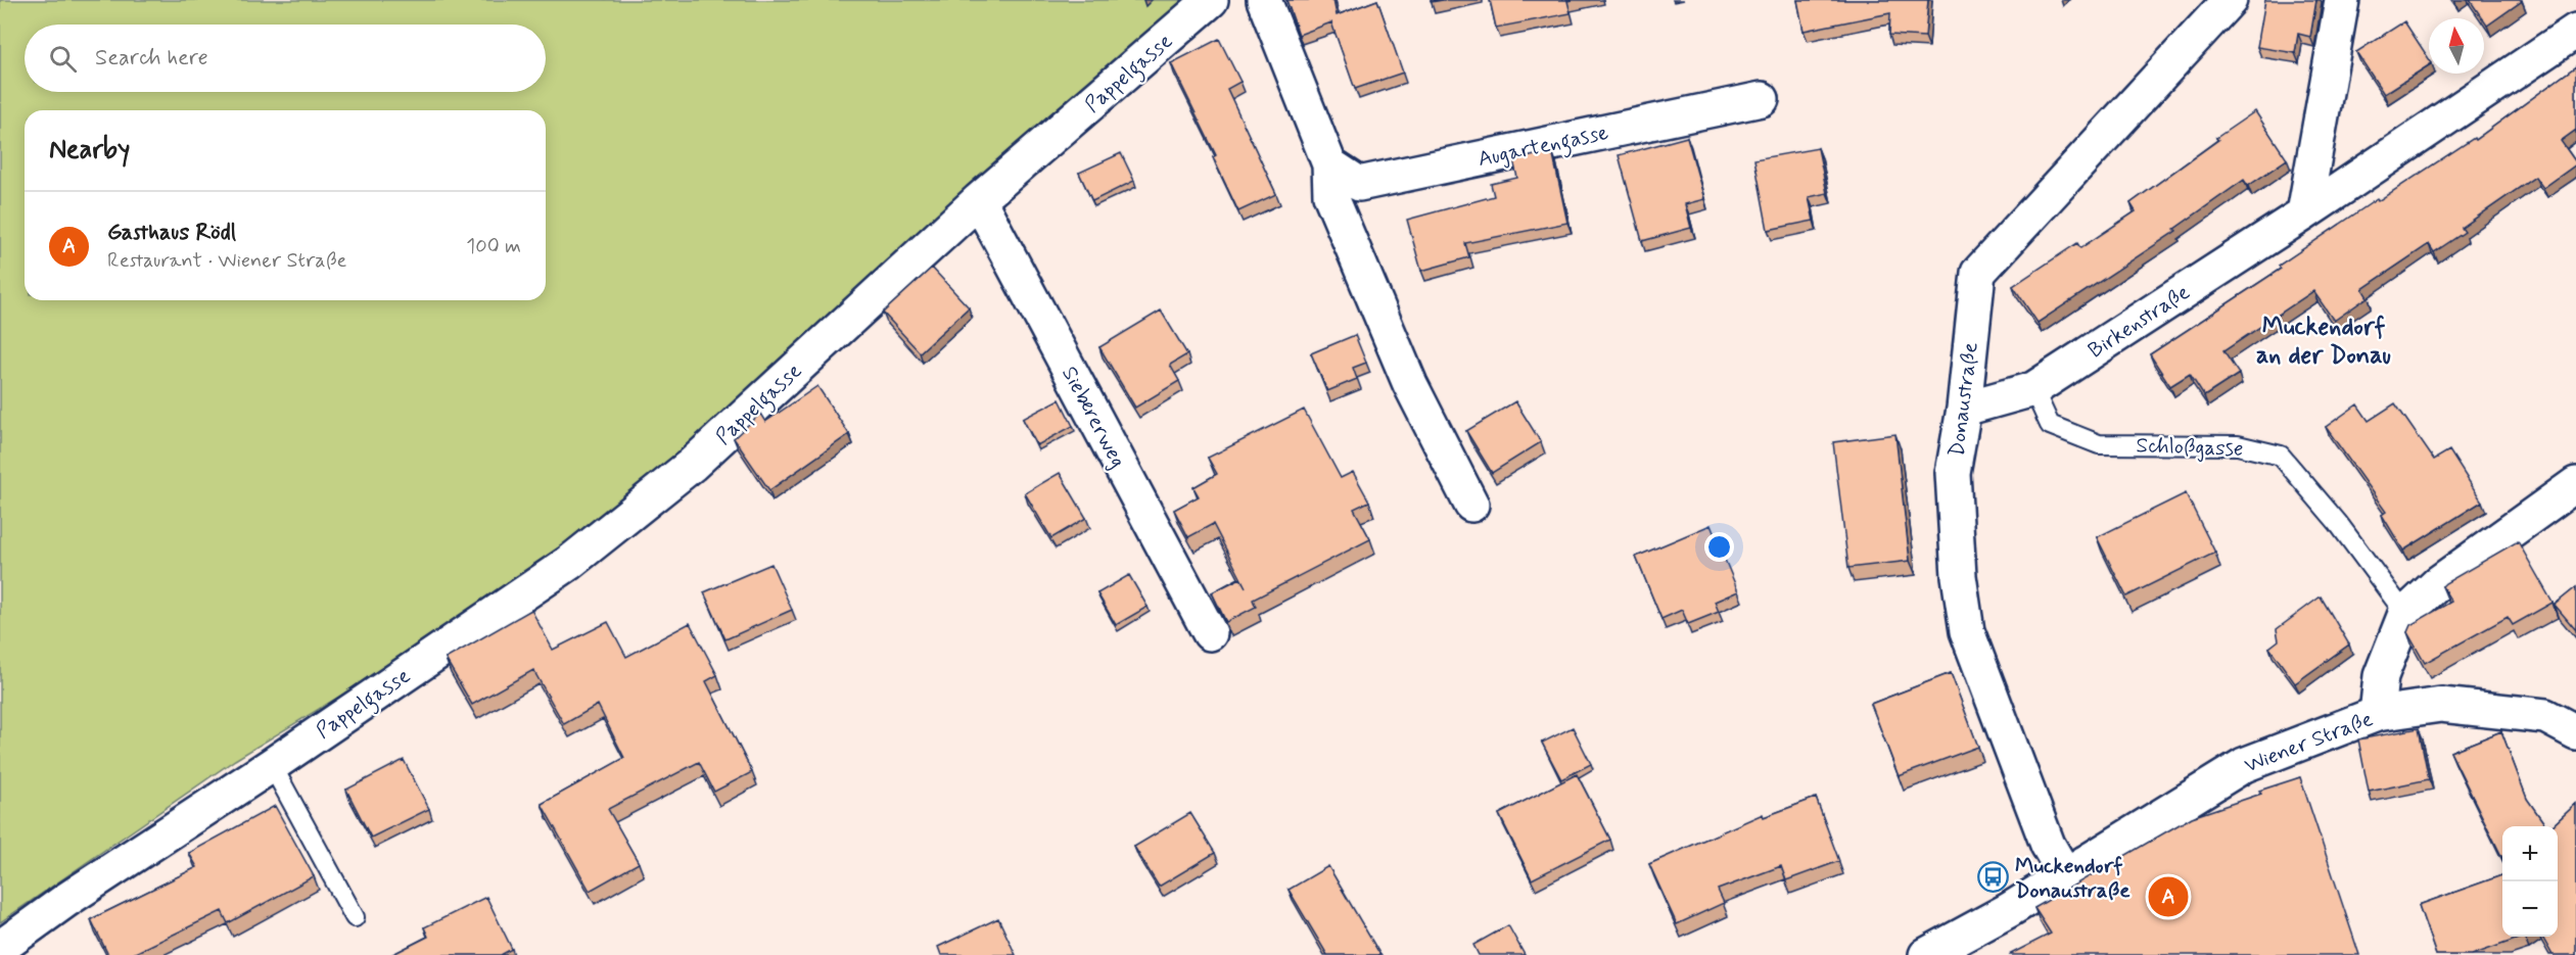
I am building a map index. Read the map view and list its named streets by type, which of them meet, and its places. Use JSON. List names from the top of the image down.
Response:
{
  "streets": {
    "street": [
      "Pappelgasse",
      "Augartengasse",
      "Birkenstraße",
      "Donaustraße",
      "Siebererweg",
      "Wiener Straße"
    ],
    "lane": ["Schloßgasse"]
  },
  "crossings": [
    ["Pappelgasse", "Siebererweg"],
    ["Birkenstraße", "Donaustraße"],
    ["Birkenstraße", "Schloßgasse"],
    ["Donaustraße", "Wiener Straße"]
  ],
  "districts": ["Muckendorf an der Donau"],
  "places": {
    "bus stop": ["Muckendorf Donaustraße"]
  },
  "north": "top",
  "page": {
    "search": "Search here",
    "heading": "Nearby",
    "list": [
      {
        "mark": "A",
        "name": "Gasthaus Rödl",
        "note": "Restaurant · Wiener Straße",
        "value": "100 m"
      }
    ],
    "map_buttons": ["+", "−"],
    "pins": "A"
  }
}
